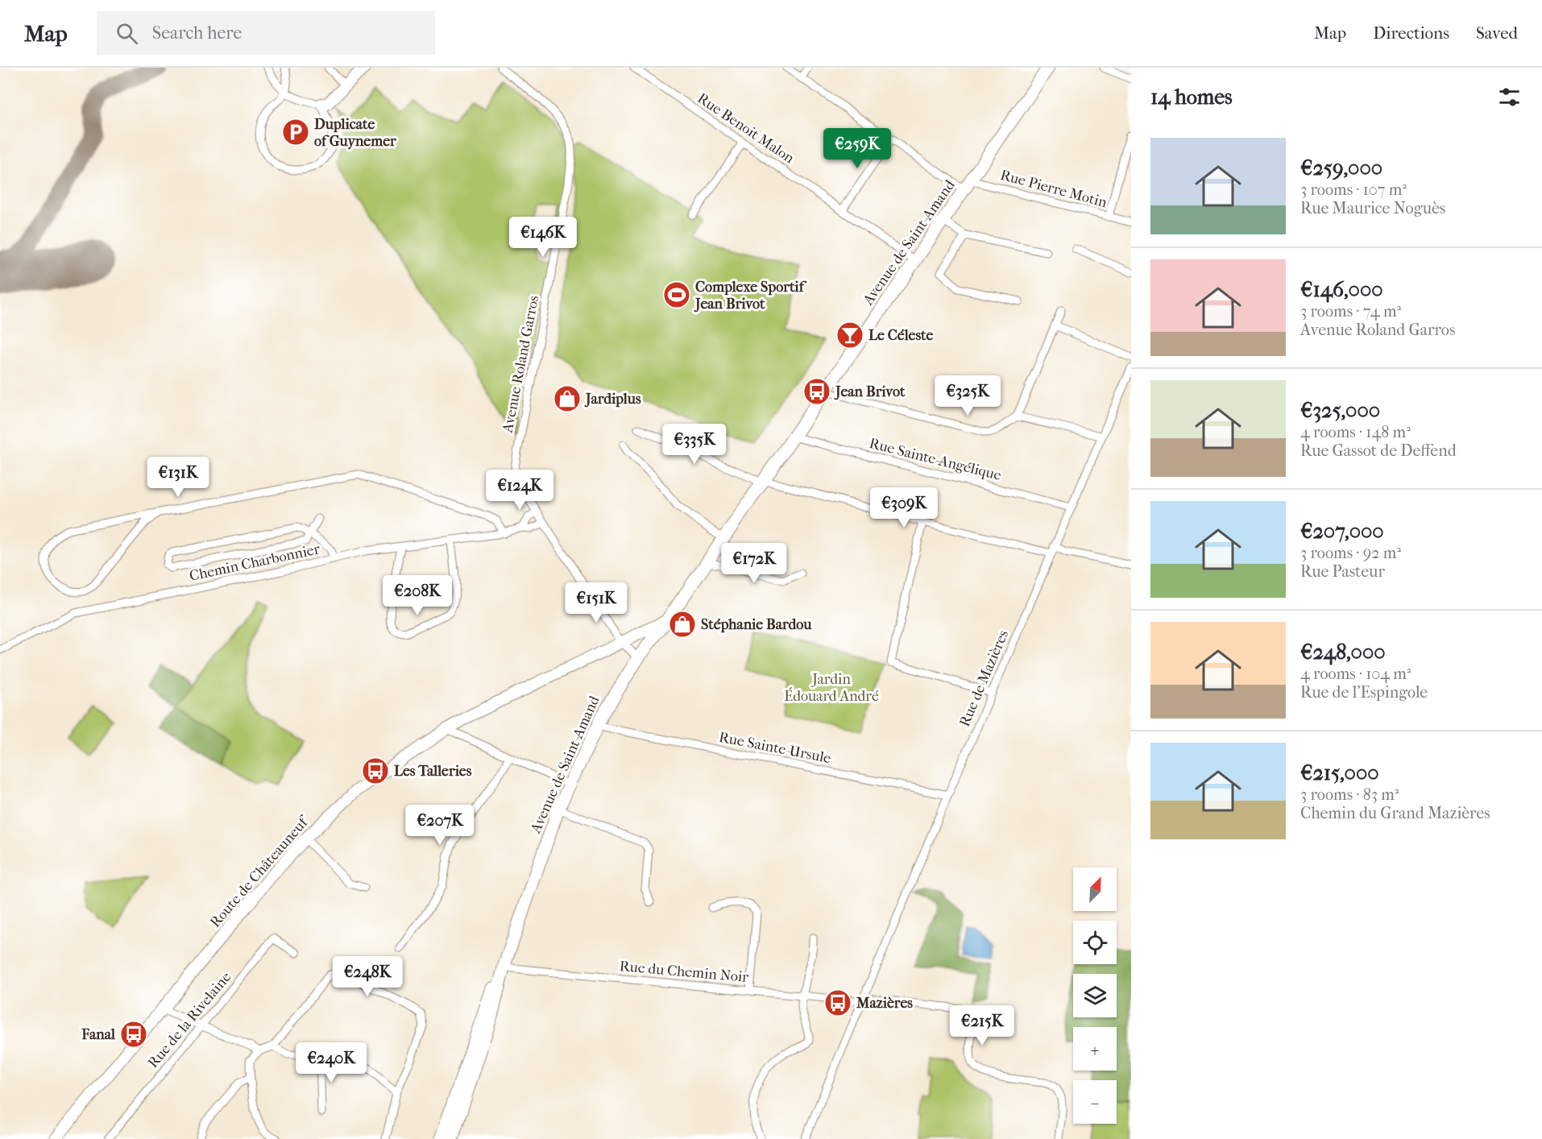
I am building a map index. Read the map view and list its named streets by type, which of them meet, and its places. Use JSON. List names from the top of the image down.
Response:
{
  "streets": {
    "main road": ["Avenue de Saint-Amand", "Route de Châteauneuf"],
    "street": [
      "Rue Benoit Malon",
      "Rue Pierre Motin",
      "Avenue Roland Garros",
      "Rue Sainte-Angélique",
      "Chemin Charbonnier",
      "Rue de Mazières",
      "Rue Sainte-Ursule",
      "Rue du Chemin Noir",
      "Rue de la Rivelaine"
    ]
  },
  "crossings": [
    ["Rue Benoit Malon", "Avenue de Saint-Amand"],
    ["Rue Pierre Motin", "Avenue de Saint-Amand"],
    ["Avenue de Saint-Amand", "Avenue Roland Garros"],
    ["Avenue de Saint-Amand", "Rue Sainte-Angélique"],
    ["Avenue de Saint-Amand", "Rue Sainte-Ursule"],
    ["Avenue de Saint-Amand", "Route de Châteauneuf"],
    ["Avenue de Saint-Amand", "Rue du Chemin Noir"],
    ["Avenue Roland Garros", "Chemin Charbonnier"],
    ["Avenue Roland Garros", "Route de Châteauneuf"],
    ["Rue Sainte-Angélique", "Rue de Mazières"],
    ["Rue de Mazières", "Rue Sainte-Ursule"],
    ["Rue de Mazières", "Rue du Chemin Noir"]
  ],
  "parks": ["Jardin Édouard André"],
  "places": {
    "parking": ["Duplicate of Guynemer"],
    "sports": ["Complexe Sportif Jean Brivot"],
    "bar": ["Le Céleste"],
    "bus stop": [
      "Jean Brivot",
      "Les Talleries",
      "Mazières",
      "Fanal"
    ],
    "shop": ["Jardiplus", "Stéphanie Bardou"]
  },
  "north": "top right",
  "page": {
    "header": "Map",
    "search": "Search here",
    "nav": ["Map", "Directions", "Saved"],
    "heading": "14 homes",
    "list": [
      {
        "name": "€259,000",
        "note": "3 rooms · 107 m² · Rue Maurice Noguès"
      },
      {
        "name": "€146,000",
        "note": "3 rooms · 74 m² · Avenue Roland Garros"
      },
      {
        "name": "€325,000",
        "note": "4 rooms · 148 m² · Rue Gassot de Deffend"
      },
      {
        "name": "€207,000",
        "note": "3 rooms · 92 m² · Rue Pasteur"
      },
      {
        "name": "€248,000",
        "note": "4 rooms · 104 m² · Rue de l'Espingole"
      },
      {
        "name": "€215,000",
        "note": "3 rooms · 83 m² · Chemin du Grand Mazières"
      }
    ],
    "price": [
      "€259K",
      "€146K",
      "€325K",
      "€335K",
      "€131K",
      "€124K",
      "€309K",
      "€172K",
      "€208K",
      "€151K",
      "€207K",
      "€248K",
      "€215K",
      "€240K"
    ],
    "map_buttons": ["+", "−"]
  }
}
